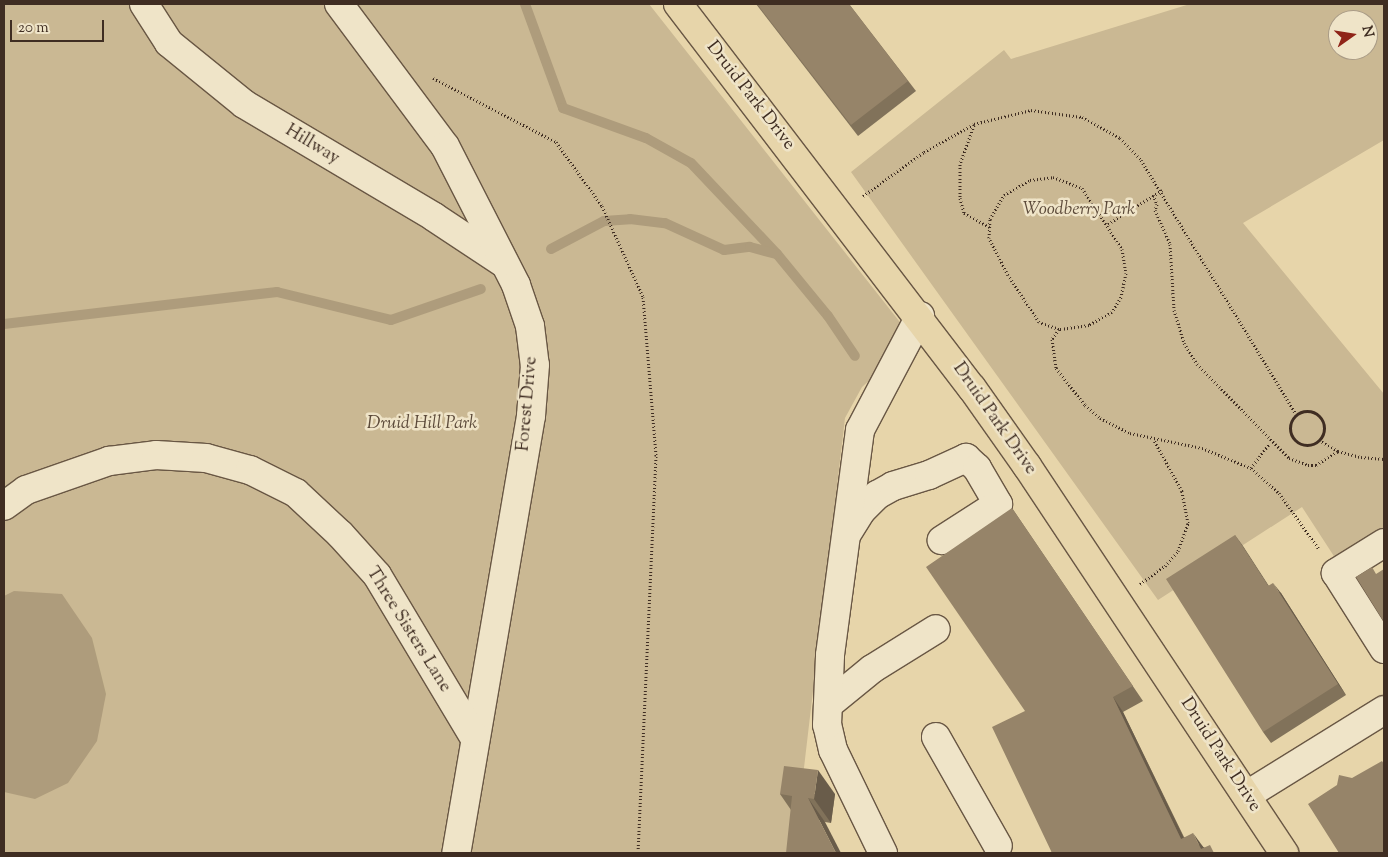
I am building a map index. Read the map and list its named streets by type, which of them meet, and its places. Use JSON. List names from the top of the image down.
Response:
{
  "streets": {
    "main road": ["Druid Park Drive"],
    "street": ["Hillway", "Forest Drive", "Three Sisters Lane"]
  },
  "crossings": [
    ["Hillway", "Forest Drive"],
    ["Forest Drive", "Three Sisters Lane"]
  ],
  "parks": ["Woodberry Park", "Druid Hill Park"],
  "scale_bar": "20 m",
  "north": "right"
}
